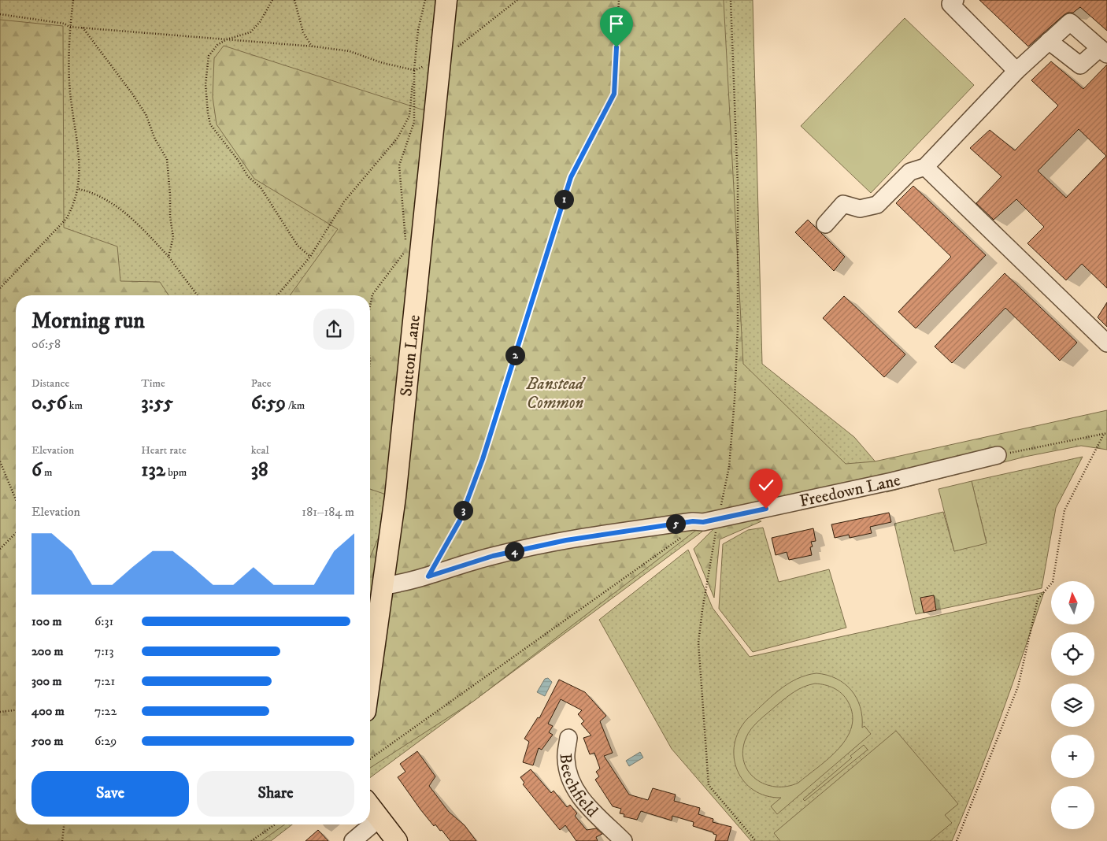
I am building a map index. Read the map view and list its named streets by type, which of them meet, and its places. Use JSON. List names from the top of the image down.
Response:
{
  "streets": {
    "main road": ["Sutton Lane"],
    "street": ["Freedown Lane", "Beechfield"]
  },
  "crossings": [
    ["Sutton Lane", "Freedown Lane"]
  ],
  "parks": ["Banstead Common"],
  "north": "top",
  "page": {
    "pins": [
      "1",
      "2",
      "3",
      "5",
      "4"
    ],
    "heading": ["Morning run", "06:58"],
    "stats": [
      ["Distance", "0.56 km"],
      ["Time", "3:55"],
      ["Pace", "6:59 /km"],
      ["Elevation", "6 m"],
      ["Heart rate", "132 bpm"],
      ["kcal", "38"]
    ],
    "chart": ["Elevation", "181–184 m"],
    "map_buttons": ["+", "−"],
    "list": [
      {
        "name": "100 m",
        "note": "6:31"
      },
      {
        "name": "200 m",
        "note": "7:13"
      },
      {
        "name": "300 m",
        "note": "7:21"
      },
      {
        "name": "400 m",
        "note": "7:22"
      },
      {
        "name": "500 m",
        "note": "6:29"
      }
    ],
    "buttons": ["Save", "Share"]
  }
}
